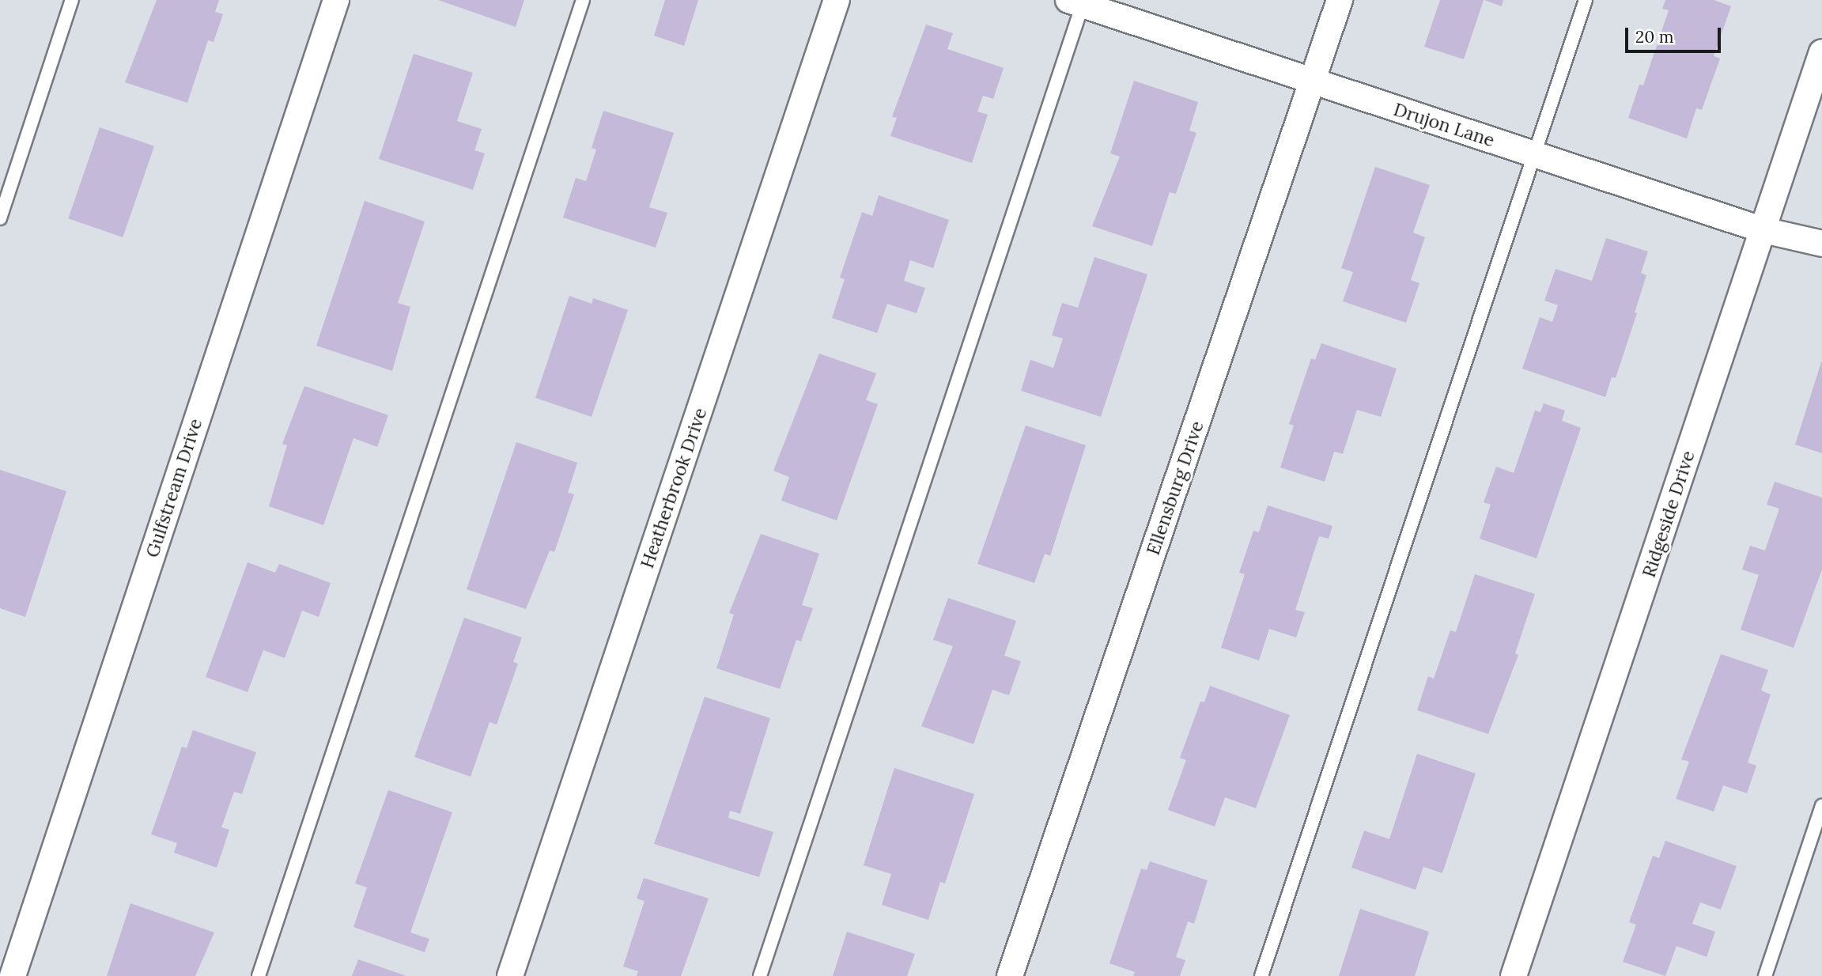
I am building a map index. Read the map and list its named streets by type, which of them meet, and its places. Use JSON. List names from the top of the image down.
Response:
{
  "streets": {
    "street": [
      "Drujon Lane",
      "Gulfstream Drive",
      "Heatherbrook Drive",
      "Ellensburg Drive",
      "Ridgeside Drive"
    ]
  },
  "crossings": [
    ["Drujon Lane", "Ellensburg Drive"],
    ["Drujon Lane", "Ridgeside Drive"]
  ],
  "scale_bar": "20 m"
}
